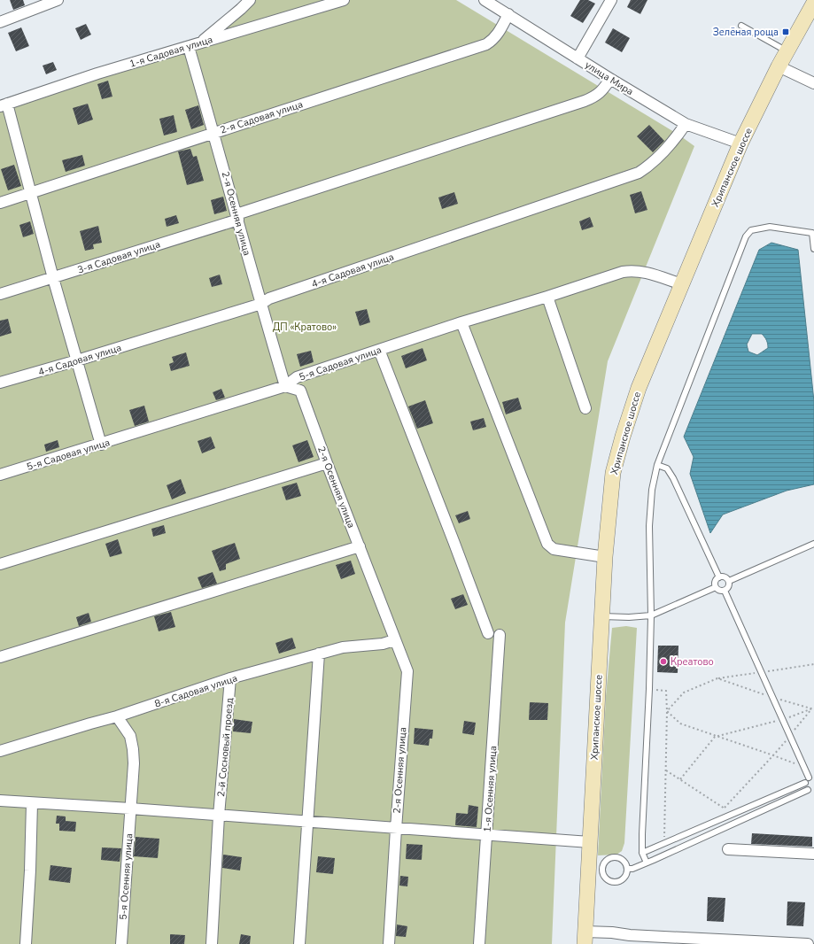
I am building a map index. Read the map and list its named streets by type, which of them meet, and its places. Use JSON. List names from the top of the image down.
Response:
{
  "streets": {
    "main road": ["Хрипанское шоссе"],
    "street": [
      "1-я Садовая улица",
      "улица Мира",
      "2-я Садовая улица",
      "2-я Осенняя улица",
      "3-я Садовая улица",
      "4-я Садовая улица",
      "5-я Садовая улица",
      "8-я Садовая улица",
      "2-й Сосновый проезд",
      "1-я Осенняя улица",
      "5-я Осенняя улица"
    ]
  },
  "crossings": [
    ["1-я Садовая улица", "2-я Осенняя улица"],
    ["улица Мира", "2-я Садовая улица"],
    ["улица Мира", "Хрипанское шоссе"],
    ["улица Мира", "3-я Садовая улица"],
    ["улица Мира", "4-я Садовая улица"],
    ["2-я Садовая улица", "2-я Осенняя улица"],
    ["Хрипанское шоссе", "5-я Садовая улица"],
    ["2-я Осенняя улица", "3-я Садовая улица"],
    ["2-я Осенняя улица", "4-я Садовая улица"],
    ["2-я Осенняя улица", "5-я Садовая улица"],
    ["2-я Осенняя улица", "8-я Садовая улица"],
    ["8-я Садовая улица", "2-й Сосновый проезд"],
    ["8-я Садовая улица", "5-я Осенняя улица"]
  ],
  "parks": ["ДП «Кратово»"],
  "places": {
    "transit": ["Зелёная роща"],
    "other": ["Креатово"]
  }
}
